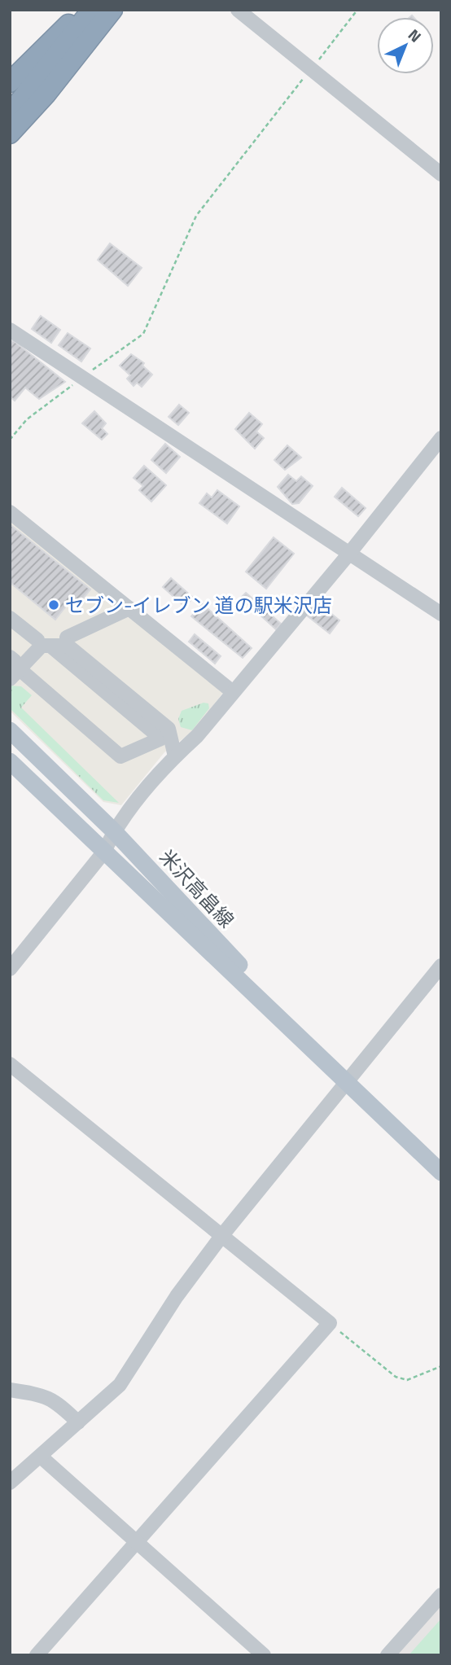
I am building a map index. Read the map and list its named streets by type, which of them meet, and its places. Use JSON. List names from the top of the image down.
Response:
{
  "streets": {
    "main road": ["米沢高畠線"]
  },
  "places": ["セブン-イレブン 道の駅米沢店"],
  "north": "top right"
}
